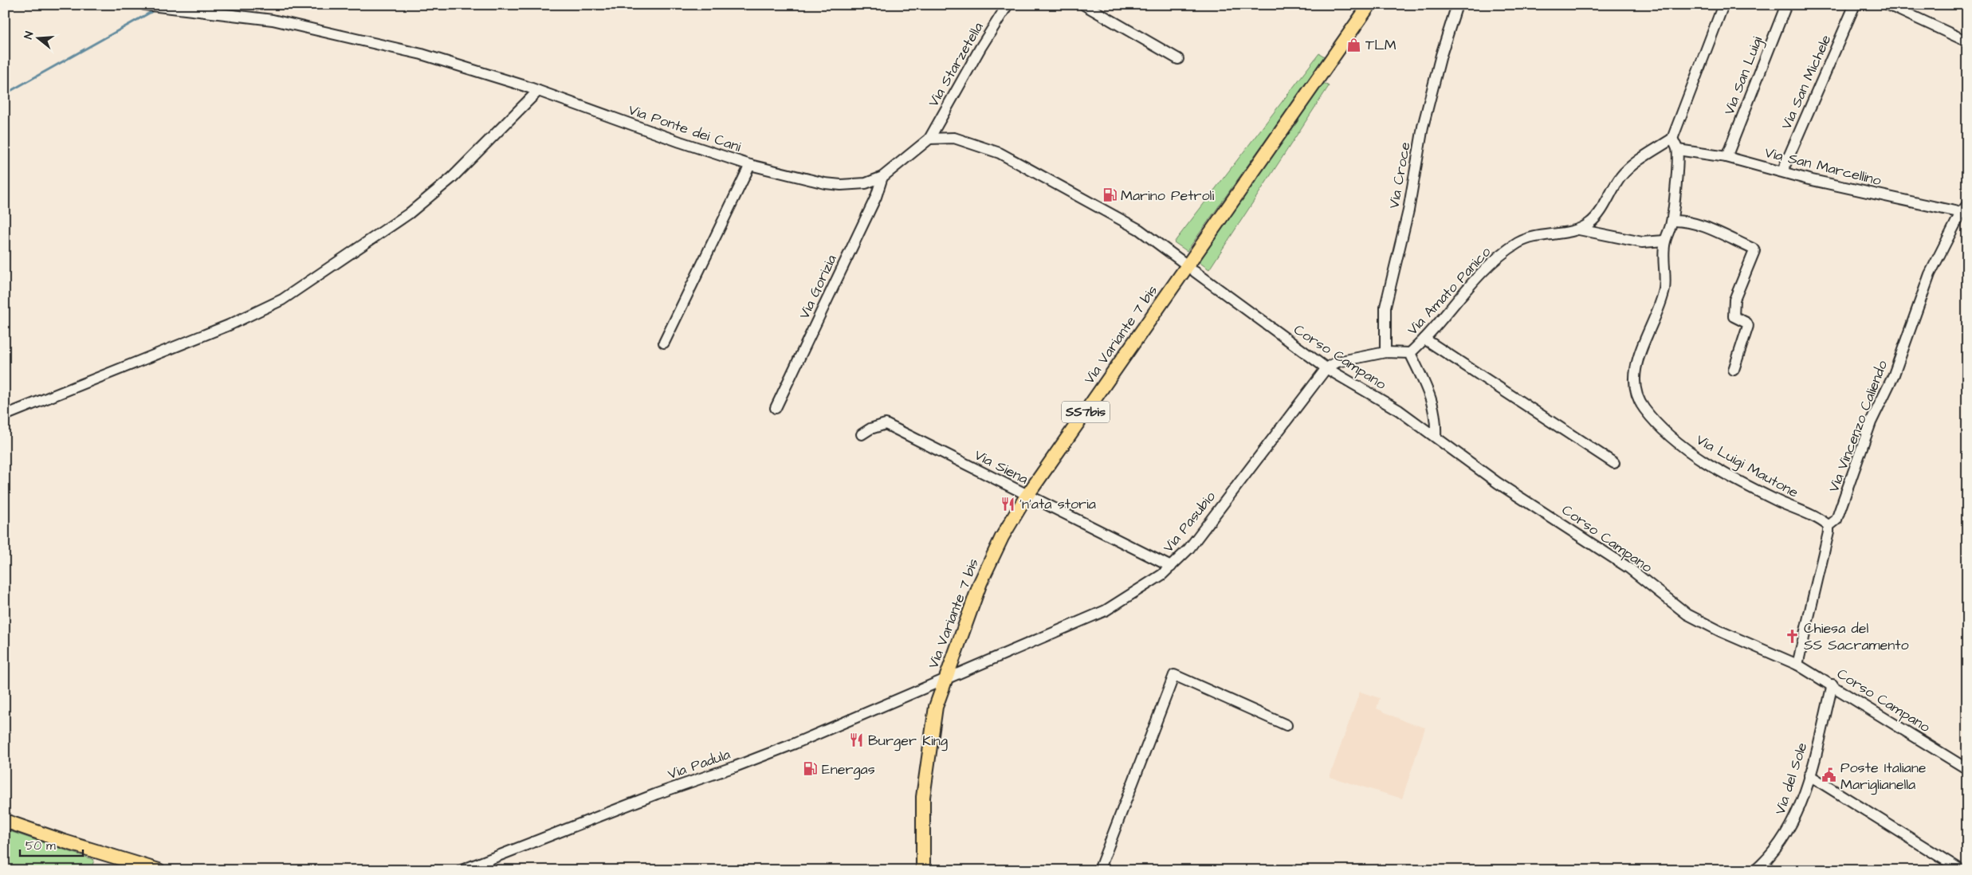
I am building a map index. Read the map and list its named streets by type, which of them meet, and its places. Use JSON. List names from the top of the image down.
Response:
{
  "streets": {
    "main road": ["Via Variante 7 bis", "SS7bis"],
    "street": [
      "Via Starzetella",
      "Via San Luigi",
      "Via San Michele",
      "Via Ponte dei Cani",
      "Via San Marcellino",
      "Via Croce",
      "Via Gorizia",
      "Via Amato Panico",
      "Corso Campano",
      "Via Vincenzo Caliendo",
      "Via Luigi Mautone",
      "Via Siena",
      "Via Pasubio",
      "Via Padula",
      "Via del Sole"
    ]
  },
  "crossings": [
    ["Via Starzetella", "Via Ponte dei Cani"],
    ["Via San Luigi", "Via San Marcellino"],
    ["Via San Michele", "Via San Marcellino"],
    ["Via Ponte dei Cani", "Via Gorizia"],
    ["Via San Marcellino", "Via Vincenzo Caliendo"],
    ["Via San Marcellino", "Via Luigi Mautone"],
    ["Via Croce", "Via Amato Panico"],
    ["Via Amato Panico", "Corso Campano"],
    ["Via Amato Panico", "Via Pasubio"],
    ["Via Variante 7 bis", "Via Siena"],
    ["Via Variante 7 bis", "Via Pasubio"],
    ["Via Variante 7 bis", "Via Padula"],
    ["Corso Campano", "Via Vincenzo Caliendo"],
    ["Corso Campano", "Via Pasubio"],
    ["Corso Campano", "Via del Sole"],
    ["Via Vincenzo Caliendo", "Via Luigi Mautone"],
    ["Via Siena", "Via Pasubio"],
    ["Via Pasubio", "Via Padula"]
  ],
  "places": {
    "shop": ["TLM"],
    "fuel station": ["Marino Petroli", "Energas"],
    "restaurant": ["'n'ata storia", "Burger King"],
    "church": ["Chiesa del SS Sacramento"],
    "public building": ["Poste Italiane Mariglianella"]
  },
  "scale_bar": "50 m",
  "north": "left"
}
